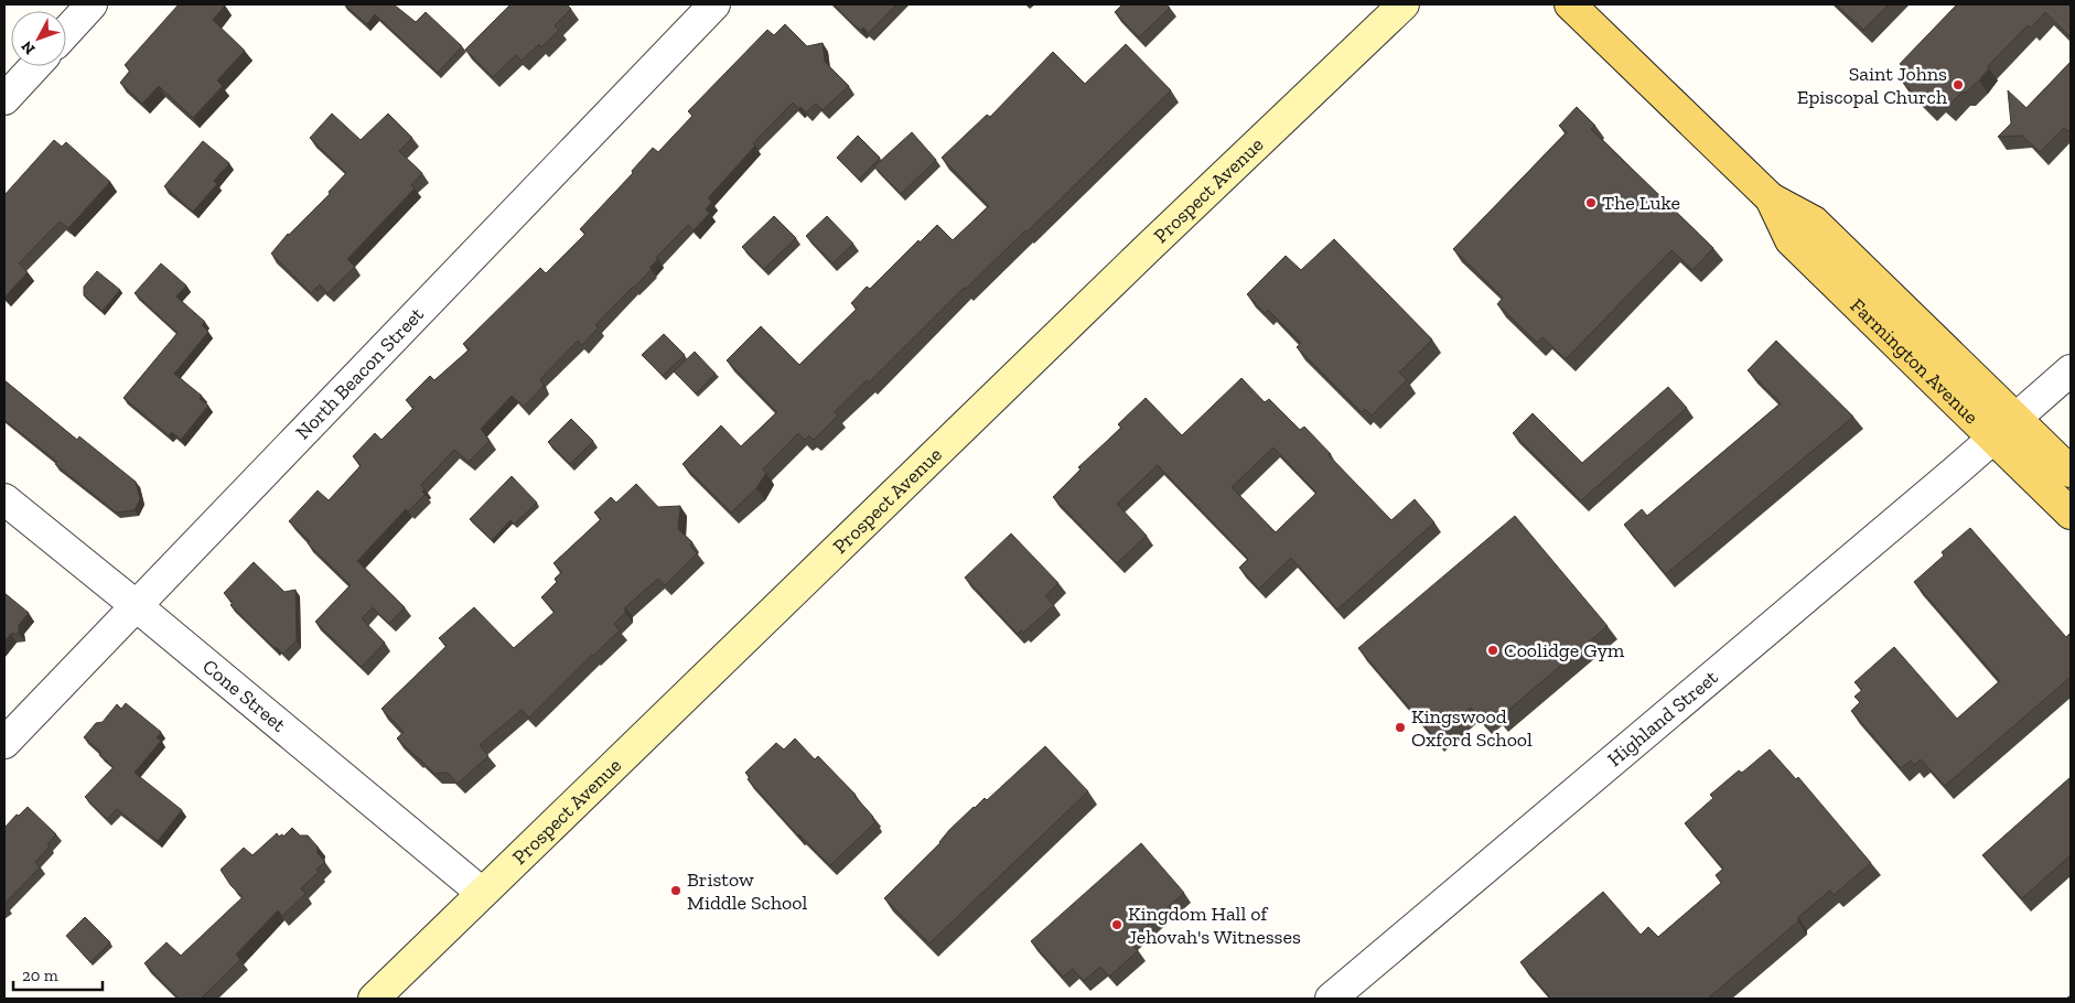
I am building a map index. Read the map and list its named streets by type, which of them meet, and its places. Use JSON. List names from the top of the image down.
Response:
{
  "streets": {
    "main road": ["Prospect Avenue", "Farmington Avenue"],
    "street": ["North Beacon Street", "Cone Street", "Highland Street"]
  },
  "crossings": [
    ["Prospect Avenue", "Cone Street"],
    ["Farmington Avenue", "Highland Street"],
    ["North Beacon Street", "Cone Street"]
  ],
  "places": [
    "Saint Johns Episcopal Church",
    "The Luke",
    "Coolidge Gym",
    "Kingswood Oxford School",
    "Bristow Middle School",
    "Kingdom Hall of Jehovah's Witnesses"
  ],
  "scale_bar": "20 m",
  "north": "bottom left"
}
